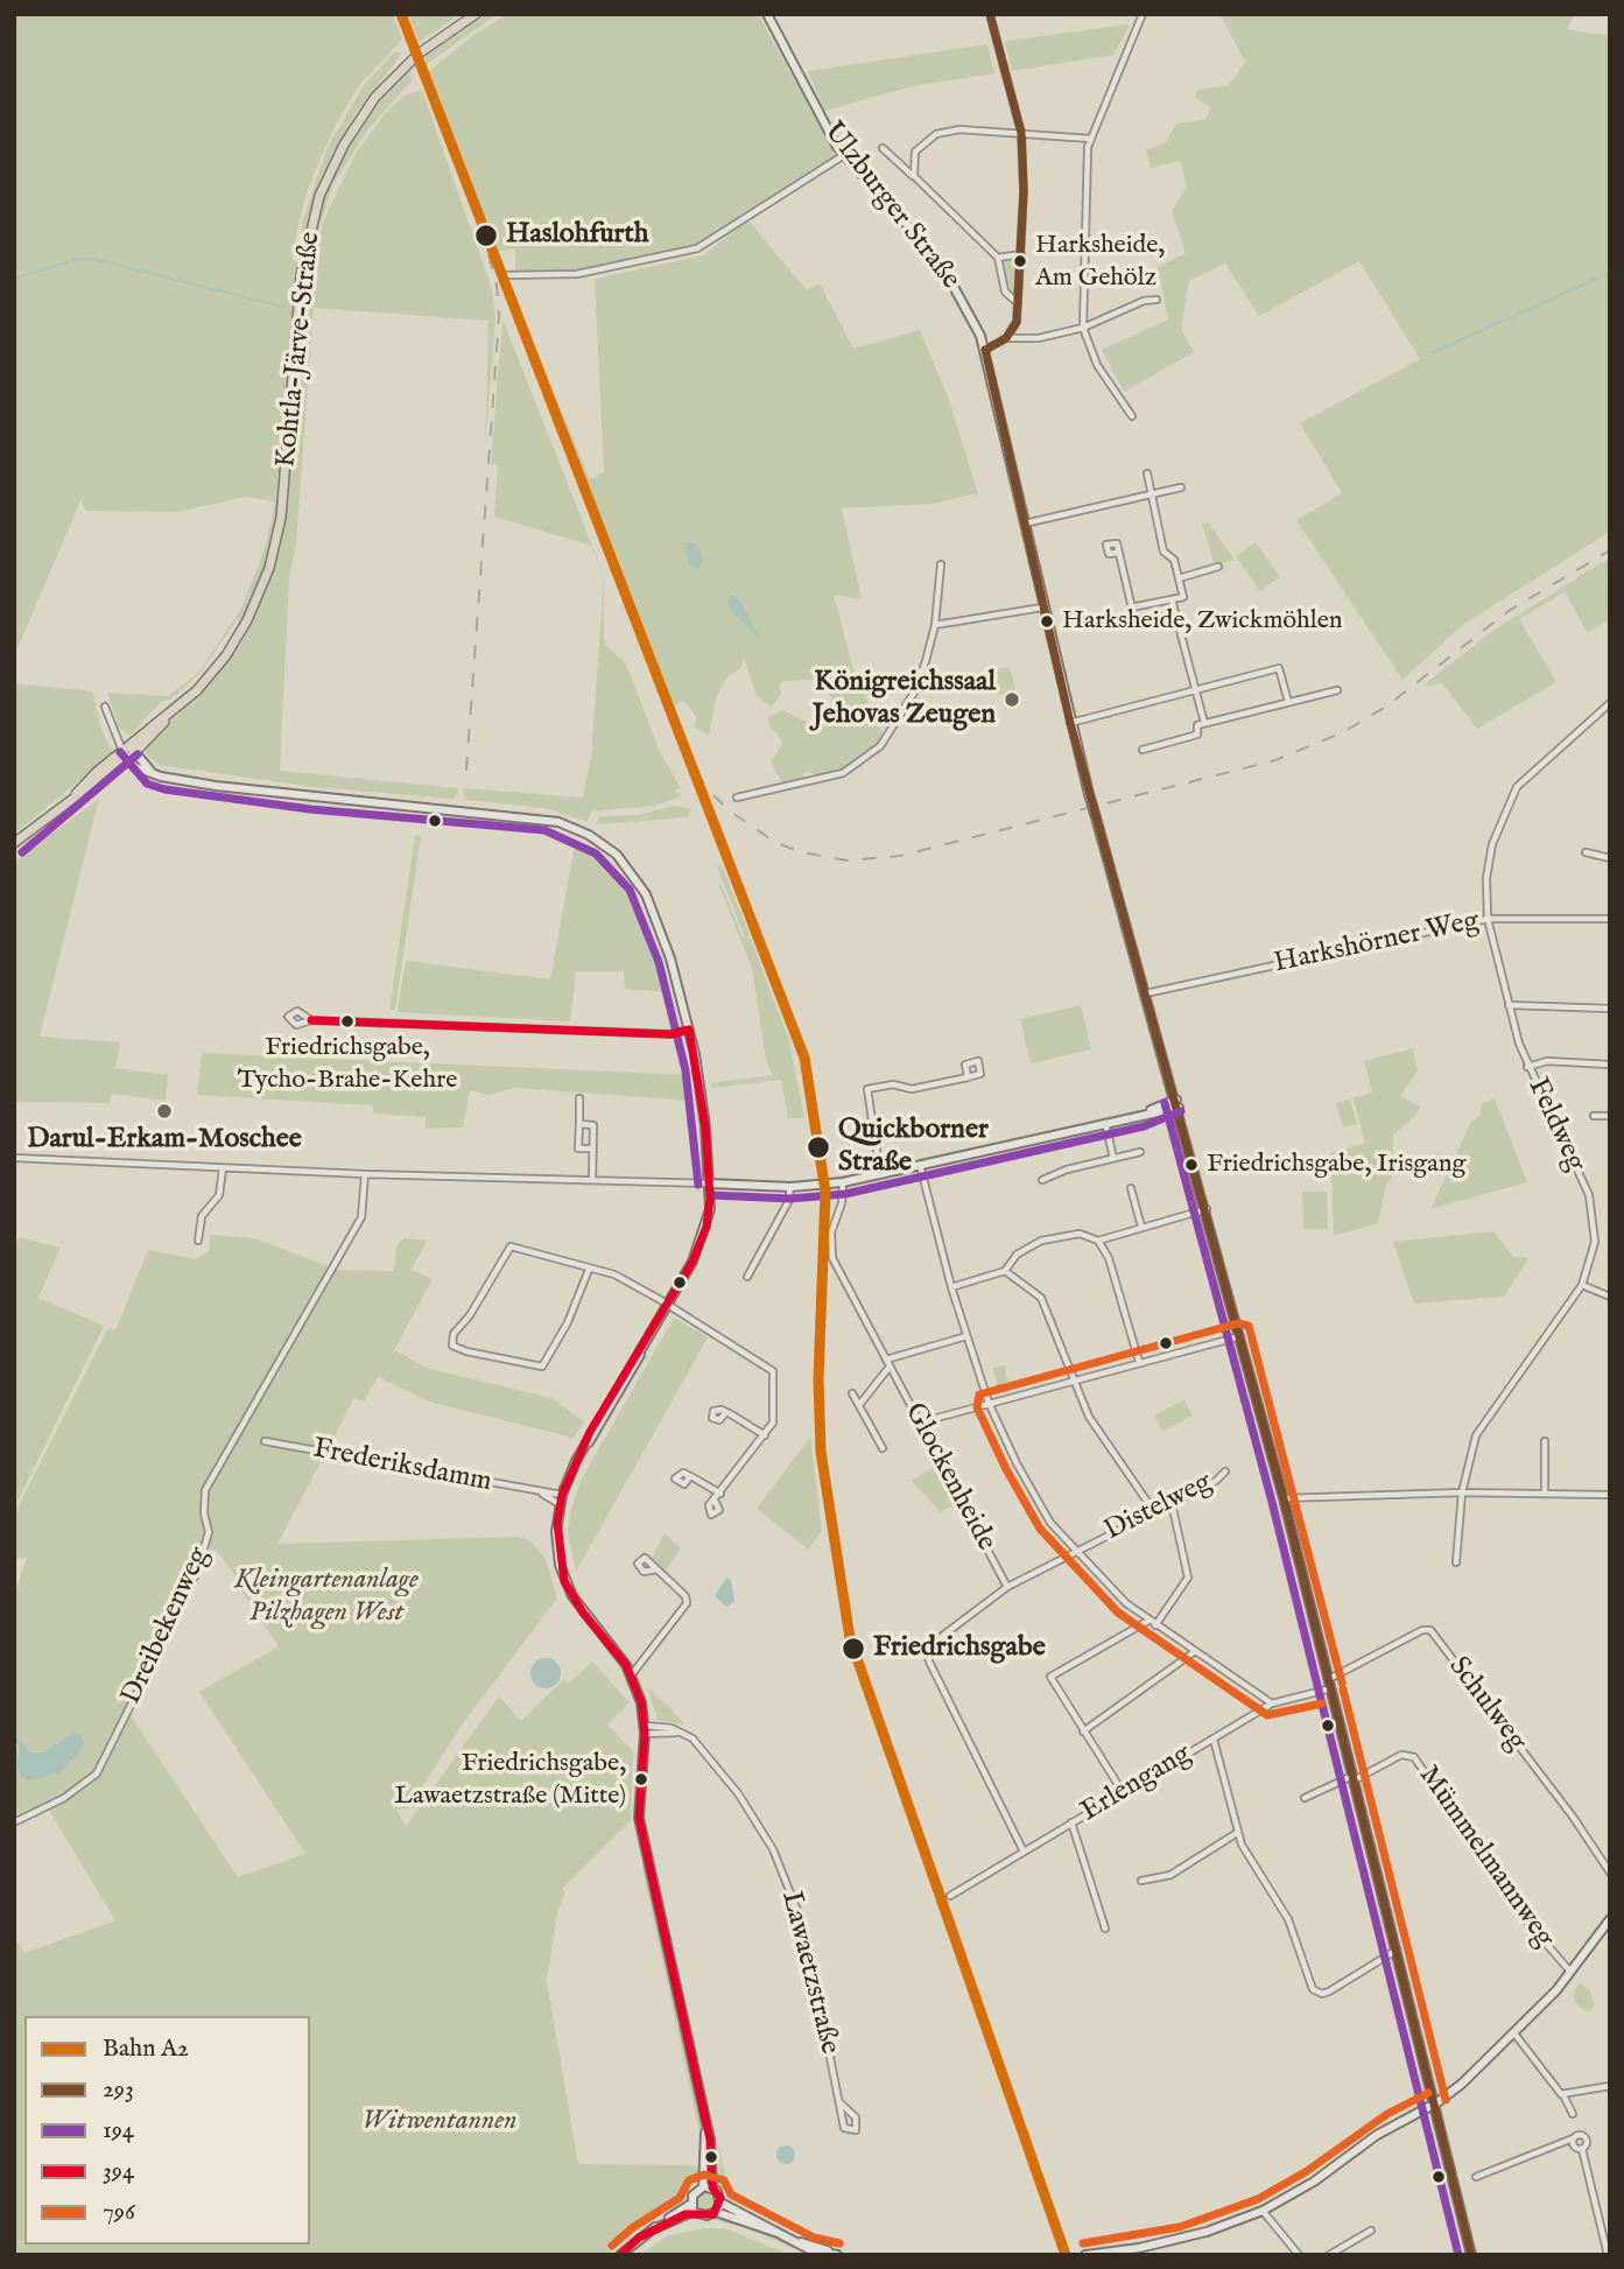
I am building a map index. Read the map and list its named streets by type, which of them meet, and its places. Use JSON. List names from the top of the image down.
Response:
{
  "streets": {
    "main road": ["Ulzburger Straße", "Kohtla-Järve-Straße"],
    "street": [
      "Harkshörner Weg",
      "Feldweg",
      "Frederiksdamm",
      "Glockenheide",
      "Distelweg",
      "Dreibekenweg",
      "Schulweg",
      "Erlengang",
      "Mümmelmannweg",
      "Lawaetzstraße"
    ]
  },
  "crossings": [
    ["Ulzburger Straße", "Harkshörner Weg"],
    ["Ulzburger Straße", "Schulweg"],
    ["Ulzburger Straße", "Erlengang"],
    ["Ulzburger Straße", "Mümmelmannweg"],
    ["Harkshörner Weg", "Feldweg"],
    ["Glockenheide", "Distelweg"],
    ["Distelweg", "Erlengang"]
  ],
  "parks": ["Kleingartenanlage Pilzhagen West", "Witwentannen"],
  "places": [
    "Haslohfurth",
    "Harksheide, Am Gehölz",
    "Harksheide, Zwickmöhlen",
    "Königreichssaal Jehovas Zeugen",
    "Friedrichsgabe, Tycho-Brahe-Kehre",
    "Darul-Erkam-Moschee",
    "Quickborner Straße",
    "Friedrichsgabe, Irisgang",
    "Friedrichsgabe",
    "Friedrichsgabe, Lawaetzstraße (Mitte)"
  ],
  "lines": [
    "rail line A2",
    "transit line 293",
    "transit line 194",
    "transit line 394",
    "transit line 796"
  ],
  "legend": [
    "Bahn A2",
    "293",
    "194",
    "394",
    "796"
  ]
}
